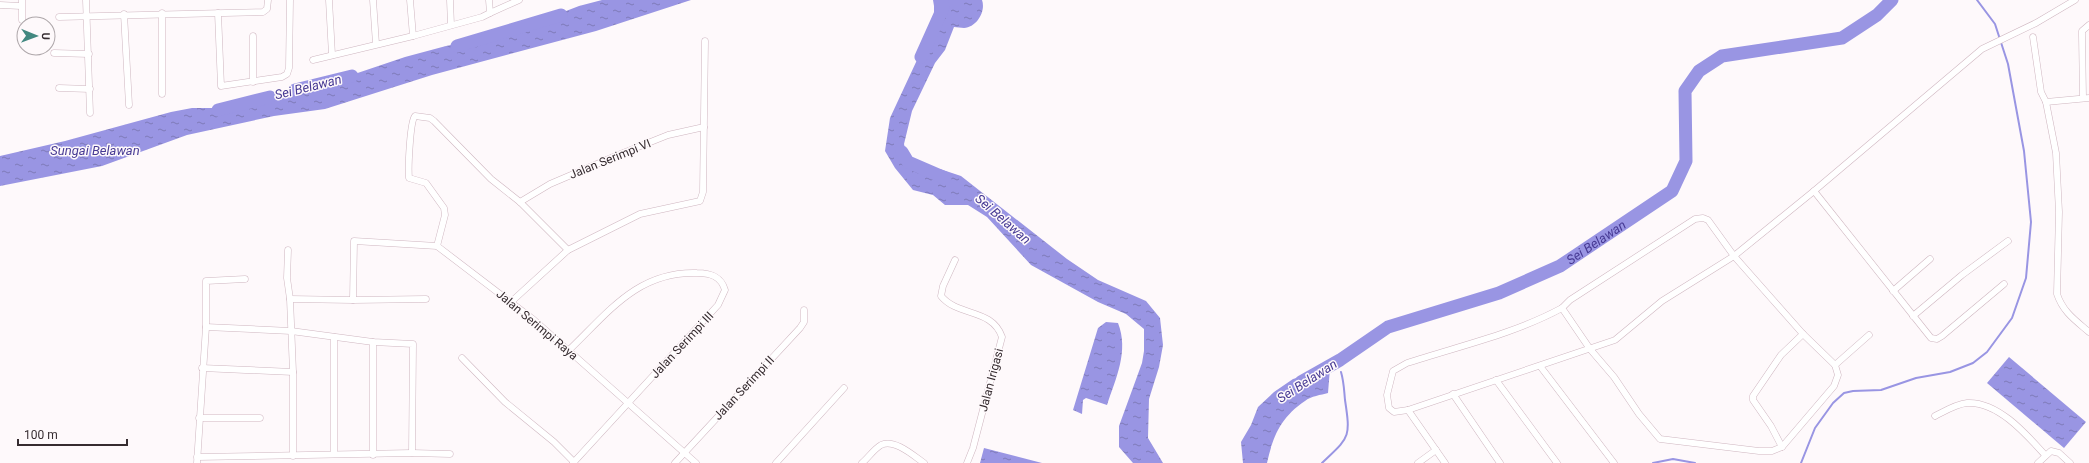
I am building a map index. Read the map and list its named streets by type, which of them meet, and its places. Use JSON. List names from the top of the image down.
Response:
{
  "streets": {
    "street": [
      "Jalan Serimpi VI",
      "Jalan Serimpi Raya",
      "Jalan Serimpi III",
      "Jalan Irigasi",
      "Jalan Serimpi II"
    ]
  },
  "crossings": [
    ["Jalan Serimpi Raya", "Jalan Serimpi III"],
    ["Jalan Serimpi Raya", "Jalan Serimpi II"]
  ],
  "water": ["Sei Belawan", "Sungai Belawan"],
  "scale_bar": "100 m",
  "north": "right"
}
